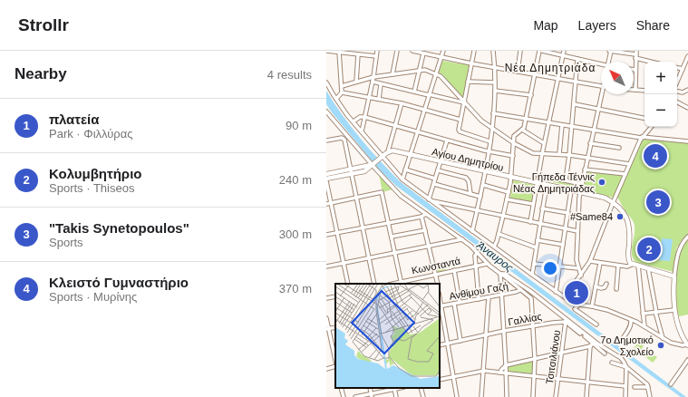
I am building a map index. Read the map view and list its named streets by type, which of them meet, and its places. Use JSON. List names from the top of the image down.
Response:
{
  "streets": {
    "main road": ["Αγίου Δημητρίου"],
    "street": [
      "Κωνσταντά",
      "Ανθίμου Γαζή",
      "Γαλλίας",
      "Τσιτσιλιάνου"
    ]
  },
  "crossings": [
    ["Γαλλίας", "Τσιτσιλιάνου"]
  ],
  "districts": ["Νέα Δημητριάδα"],
  "water": ["Άναυρος"],
  "places": ["Γήπεδα Τέννις Νέας Δημητριάδας", "#Same84", "7ο Δημοτικό Σχολείο"],
  "north": "top left",
  "page": {
    "header": "Strollr",
    "nav": ["Map", "Layers", "Share"],
    "heading": ["Nearby", "4 results"],
    "map_buttons": ["+", "−"],
    "list": [
      {
        "mark": "1",
        "name": "πλατεία",
        "note": "Park · Φιλλύρας",
        "value": "90 m"
      },
      {
        "mark": "2",
        "name": "Κολυμβητήριο",
        "note": "Sports · Thiseos",
        "value": "240 m"
      },
      {
        "mark": "3",
        "name": "\"Takis Synetopoulos\"",
        "note": "Sports",
        "value": "300 m"
      },
      {
        "mark": "4",
        "name": "Κλειστό Γυμναστήριο",
        "note": "Sports · Μυρίνης",
        "value": "370 m"
      }
    ],
    "pins": [
      "4",
      "3",
      "2",
      "1"
    ]
  }
}
